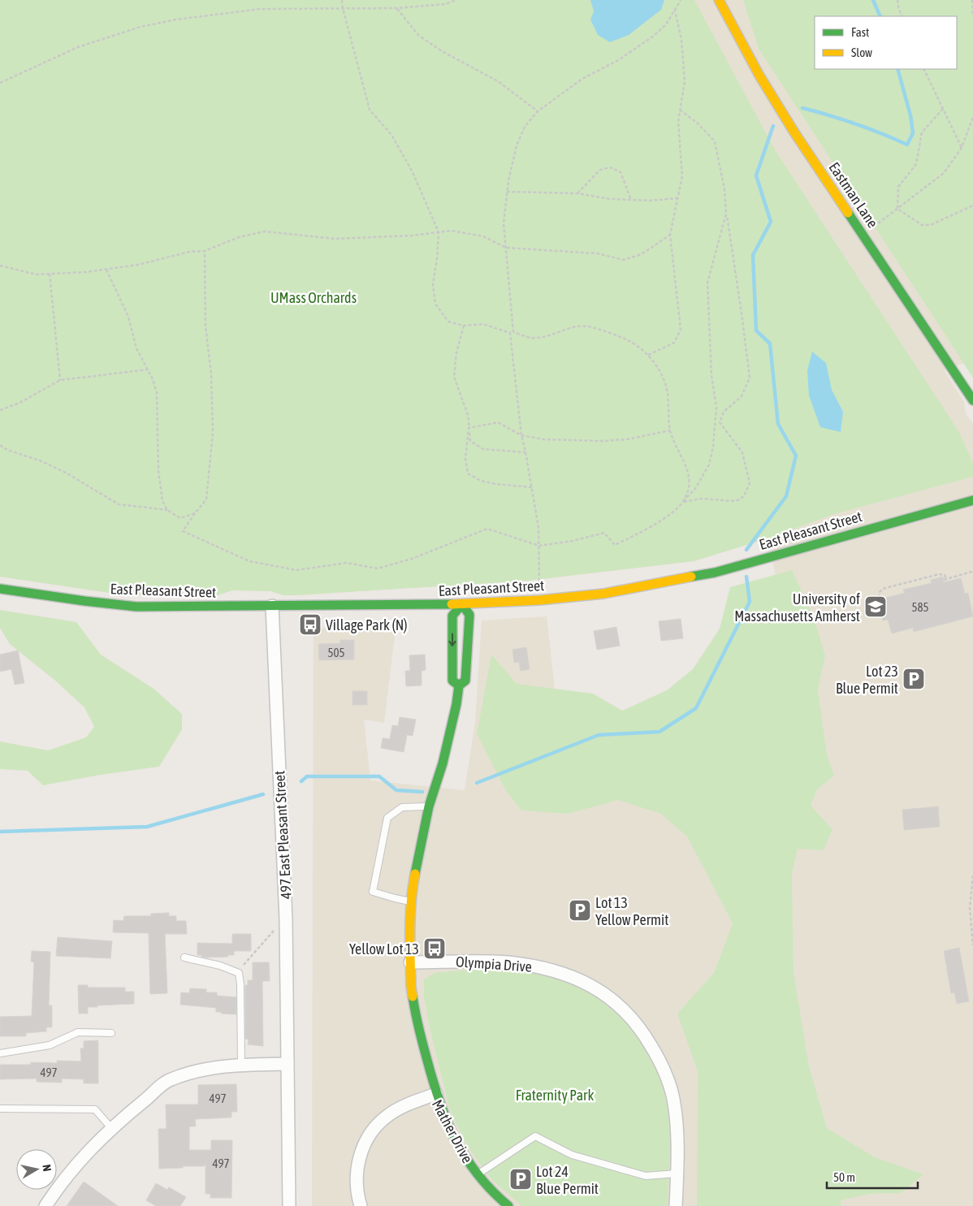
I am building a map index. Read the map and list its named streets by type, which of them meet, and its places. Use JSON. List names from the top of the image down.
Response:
{
  "streets": {
    "street": [
      "Eastman Lane",
      "East Pleasant Street",
      "497 East Pleasant Street",
      "Olympia Drive",
      "Mather Drive"
    ]
  },
  "crossings": [
    ["East Pleasant Street", "497 East Pleasant Street"]
  ],
  "parks": ["UMass Orchards", "Fraternity Park"],
  "places": {
    "school or university": ["University of Massachusetts Amherst"],
    "bus stop": ["Village Park (N)", "Yellow Lot 13"],
    "parking": ["Lot 23 Blue Permit", "Lot 13 Yellow Permit", "Lot 24 Blue Permit"]
  },
  "house_numbers": [
    "585",
    "505",
    "497",
    "497",
    "497"
  ],
  "legend": ["Fast", "Slow"],
  "scale_bar": "50 m",
  "north": "right"
}
